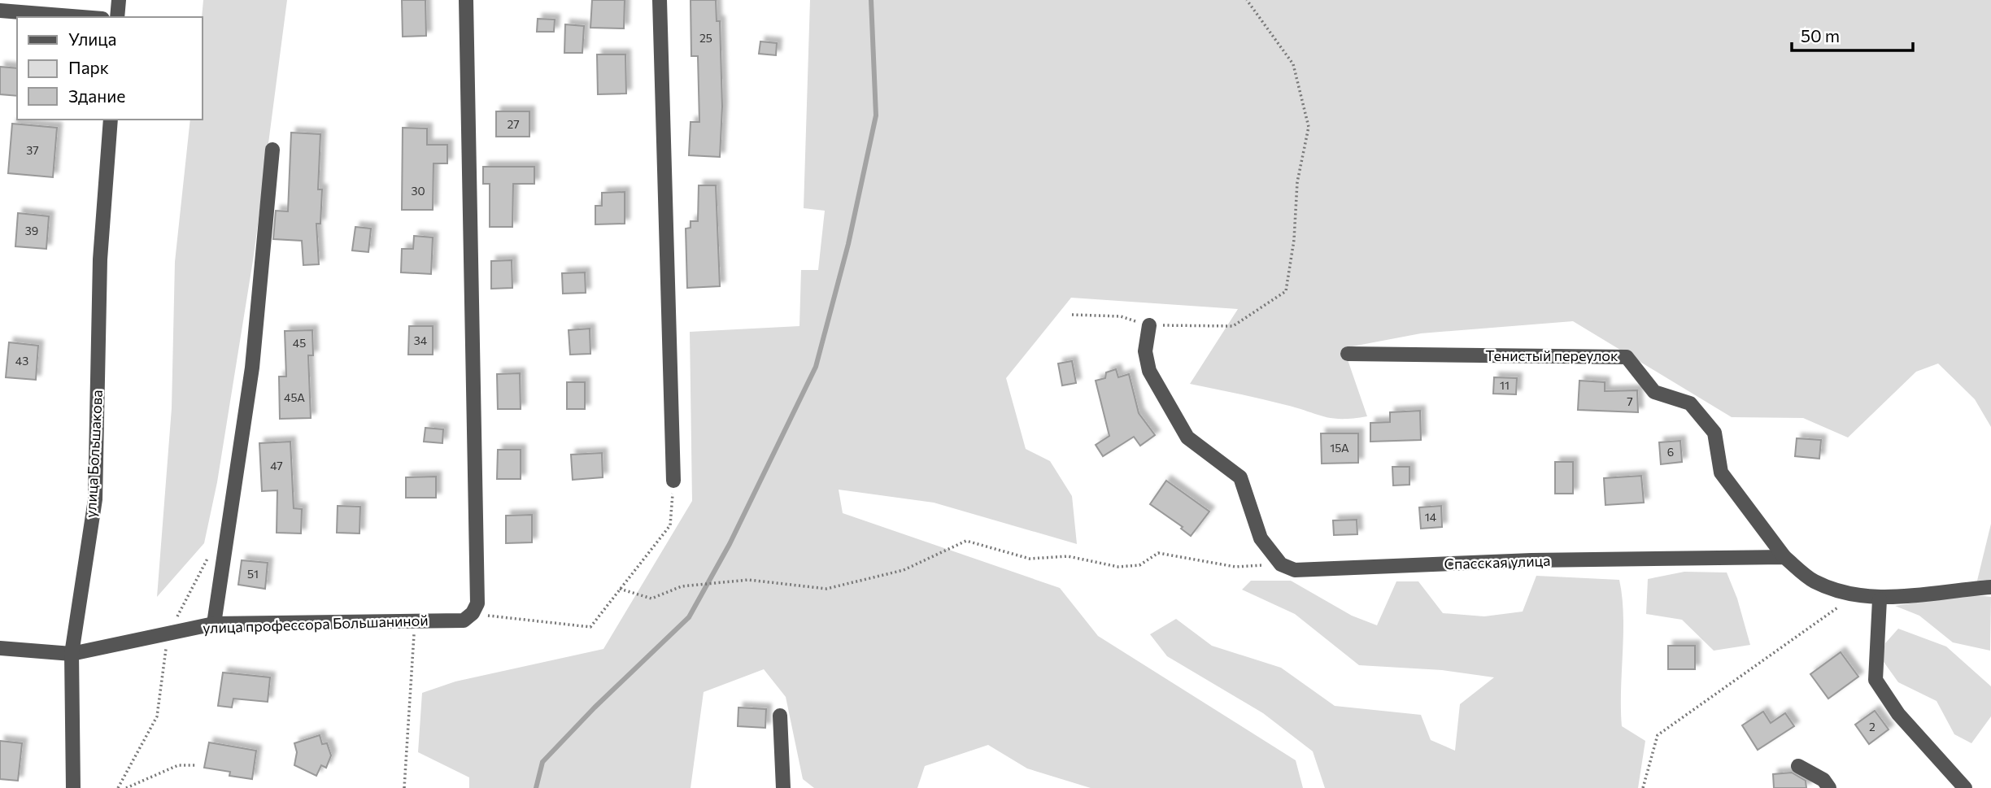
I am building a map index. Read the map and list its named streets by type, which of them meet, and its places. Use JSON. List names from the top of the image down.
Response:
{
  "streets": {
    "street": [
      "Тенистый переулок",
      "улица Большакова",
      "Спасская улица",
      "улица профессора Большаниной"
    ]
  },
  "crossings": [
    ["Тенистый переулок", "Спасская улица"],
    ["улица Большакова", "улица профессора Большаниной"]
  ],
  "house_numbers": [
    "25",
    "27",
    "37",
    "30",
    "39",
    "34",
    "45",
    "43",
    "11",
    "45А",
    "7",
    "15А",
    "6",
    "47",
    "14",
    "51",
    "2"
  ],
  "legend": ["Улица", "Парк", "Здание"],
  "scale_bar": "50 m"
}
